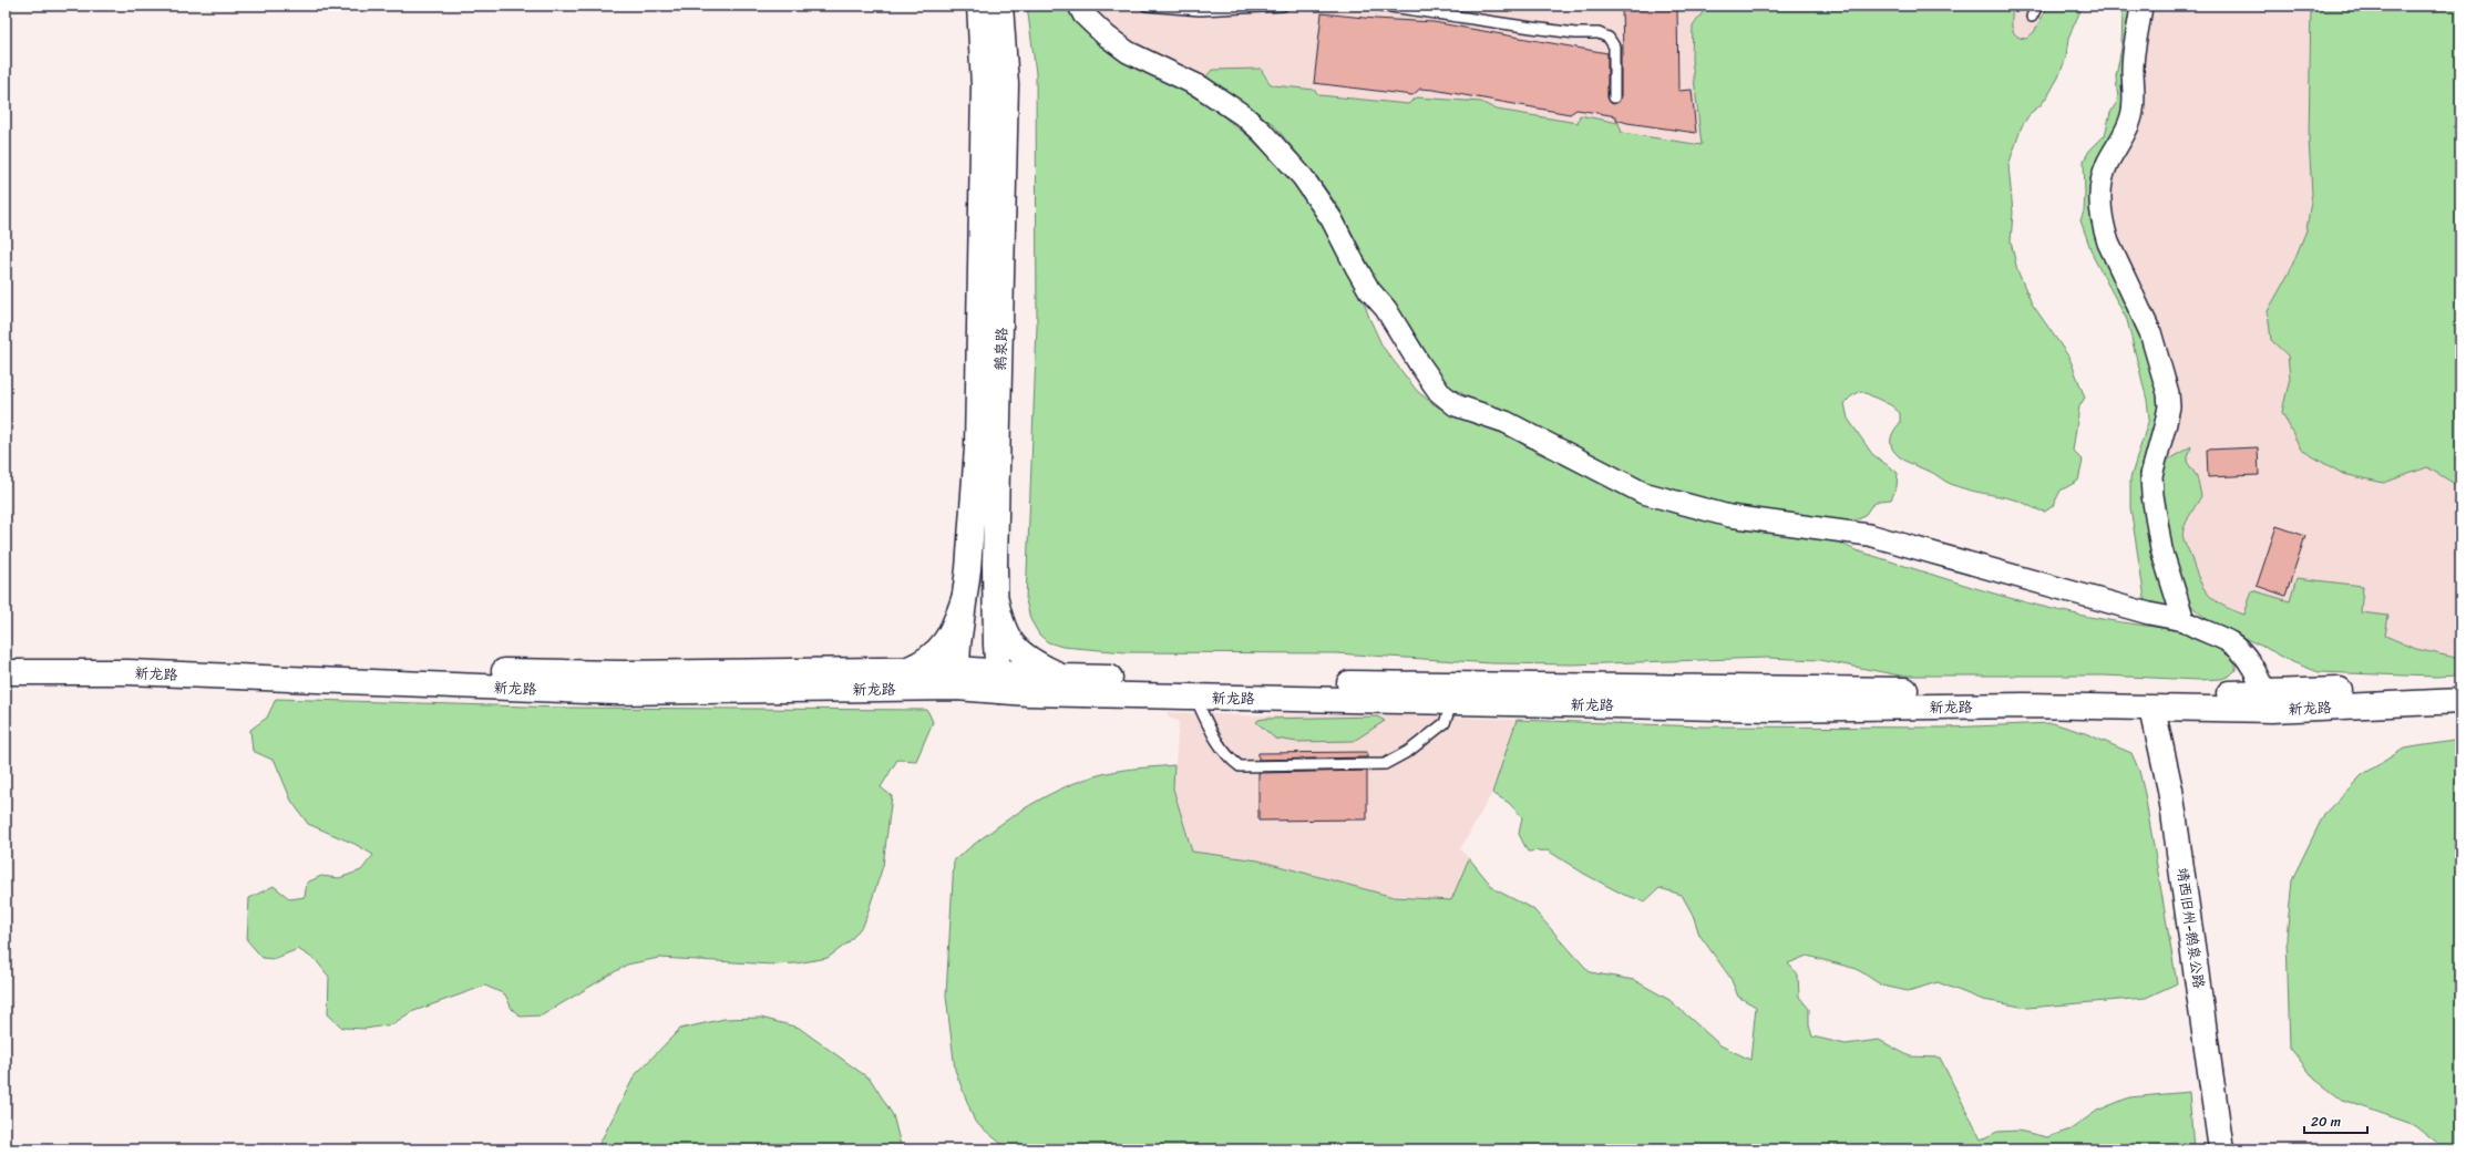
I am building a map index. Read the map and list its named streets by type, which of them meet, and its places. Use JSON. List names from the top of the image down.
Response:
{
  "streets": {
    "main road": ["鹅泉路", "新龙路", "靖西旧州-鹅泉公路"]
  },
  "crossings": [
    ["鹅泉路", "新龙路"],
    ["新龙路", "靖西旧州-鹅泉公路"]
  ],
  "scale_bar": "20 m"
}
